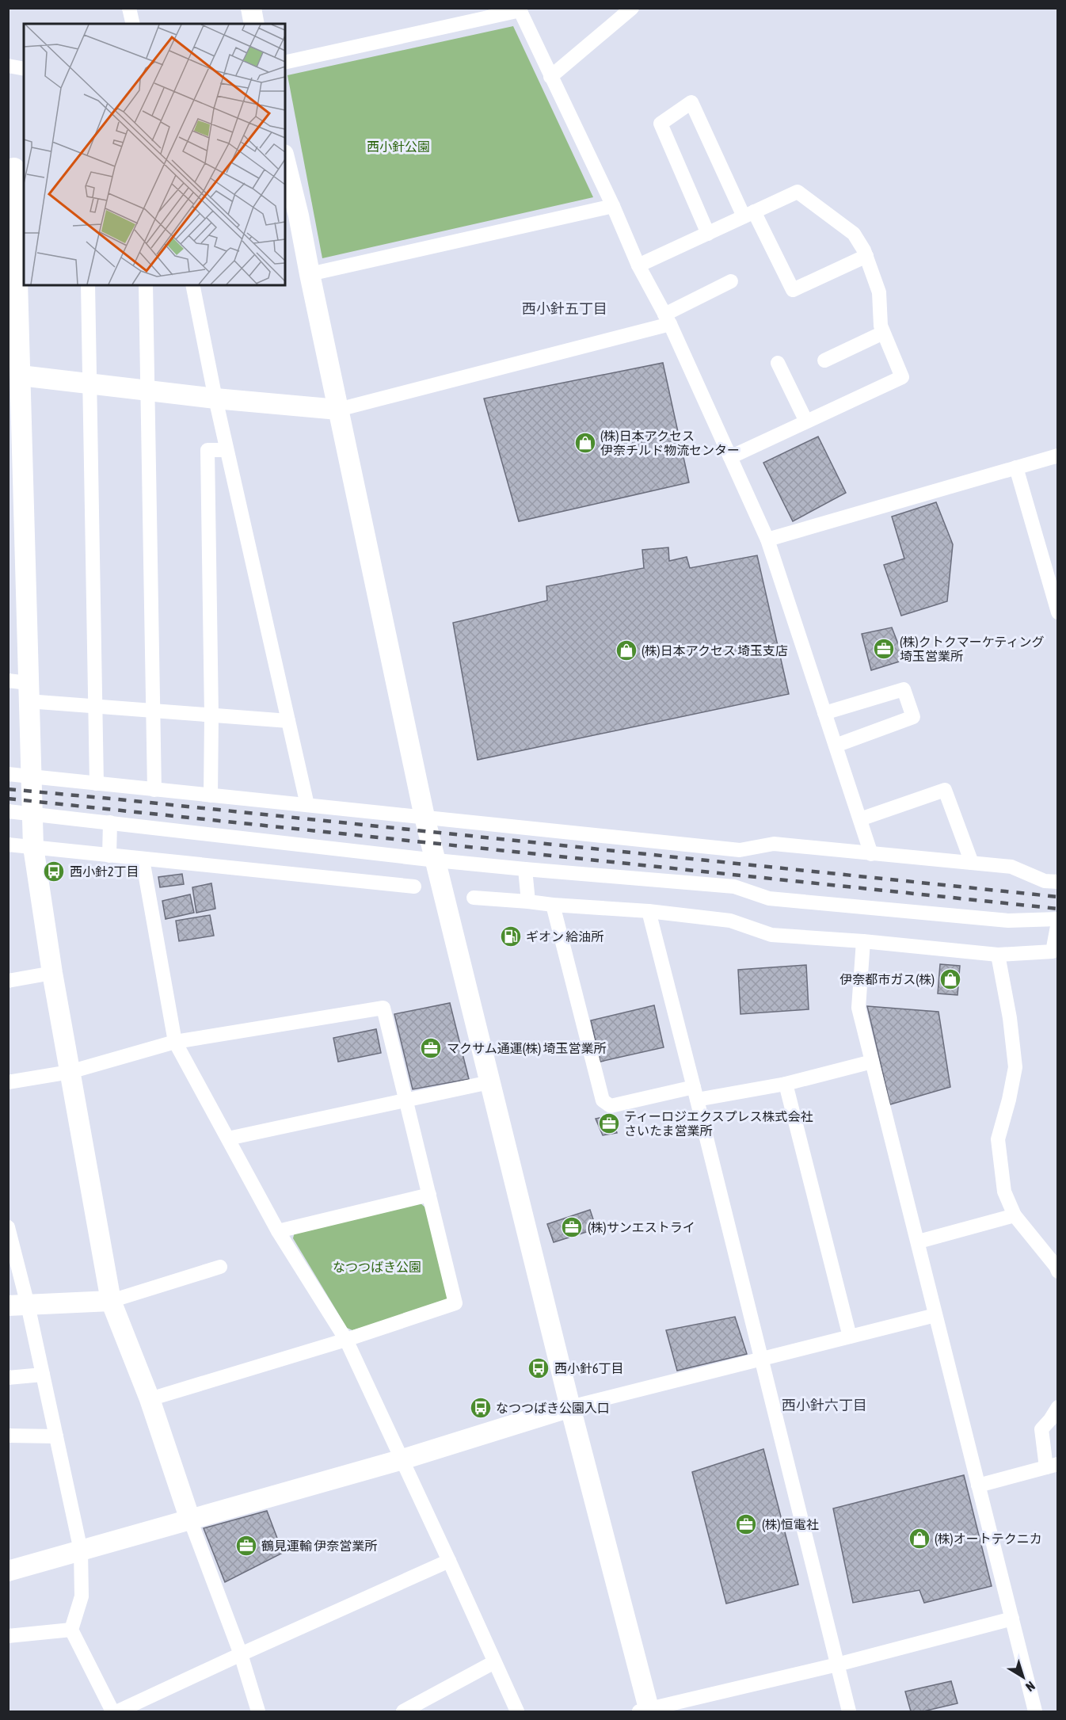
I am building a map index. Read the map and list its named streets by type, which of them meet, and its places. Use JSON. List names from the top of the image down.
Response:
{
  "districts": ["西小針五丁目", "西小針六丁目"],
  "parks": ["西小針公園", "なつつばき公園"],
  "places": {
    "shop": [
      "(株)日本アクセス 伊奈チルド物流センター",
      "(株)日本アクセス 埼玉支店",
      "伊奈都市ガス(株)",
      "(株)オートテクニカ"
    ],
    "office": [
      "(株)クトクマーケティング 埼玉営業所",
      "マクサム通運(株) 埼玉営業所",
      "ティーロジエクスプレス株式会社 さいたま営業所",
      "(株)サンエストライ",
      "(株)恒電社",
      "鶴見運輸 伊奈営業所"
    ],
    "bus stop": ["西小針2丁目", "西小針6丁目", "なつつばき公園入口"],
    "fuel station": ["ギオン 給油所"]
  },
  "north": "bottom right"
}
